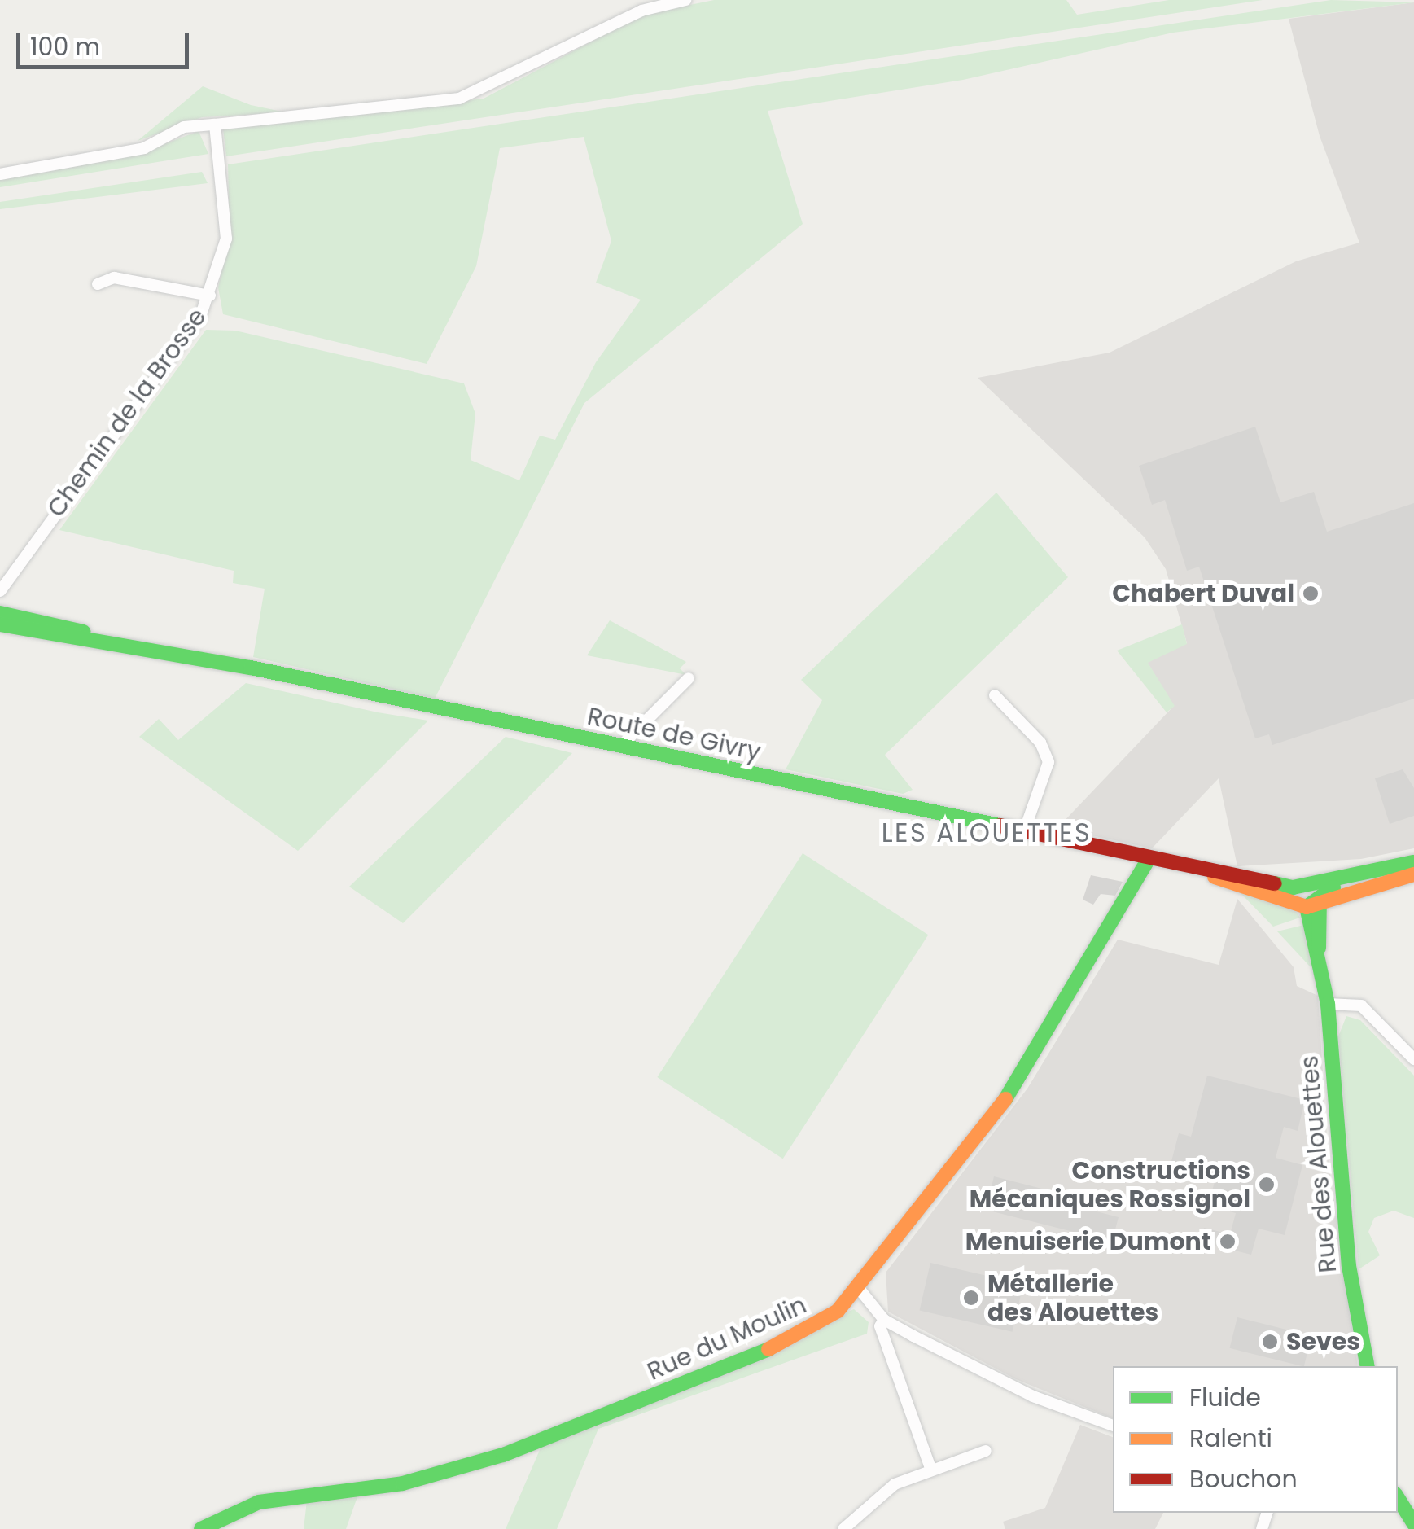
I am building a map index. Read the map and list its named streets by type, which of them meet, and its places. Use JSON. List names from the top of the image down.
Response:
{
  "streets": {
    "street": [
      "Chemin de la Brosse",
      "Route de Givry",
      "Rue des Alouettes",
      "Rue du Moulin"
    ]
  },
  "crossings": [
    ["Route de Givry", "Rue des Alouettes"],
    ["Route de Givry", "Rue du Moulin"]
  ],
  "districts": ["LES ALOUETTES"],
  "places": [
    "Chabert Duval",
    "Constructions Mécaniques Rossignol",
    "Menuiserie Dumont",
    "Métallerie des Alouettes",
    "Seves"
  ],
  "legend": ["Fluide", "Ralenti", "Bouchon"],
  "scale_bar": "100 m"
}
